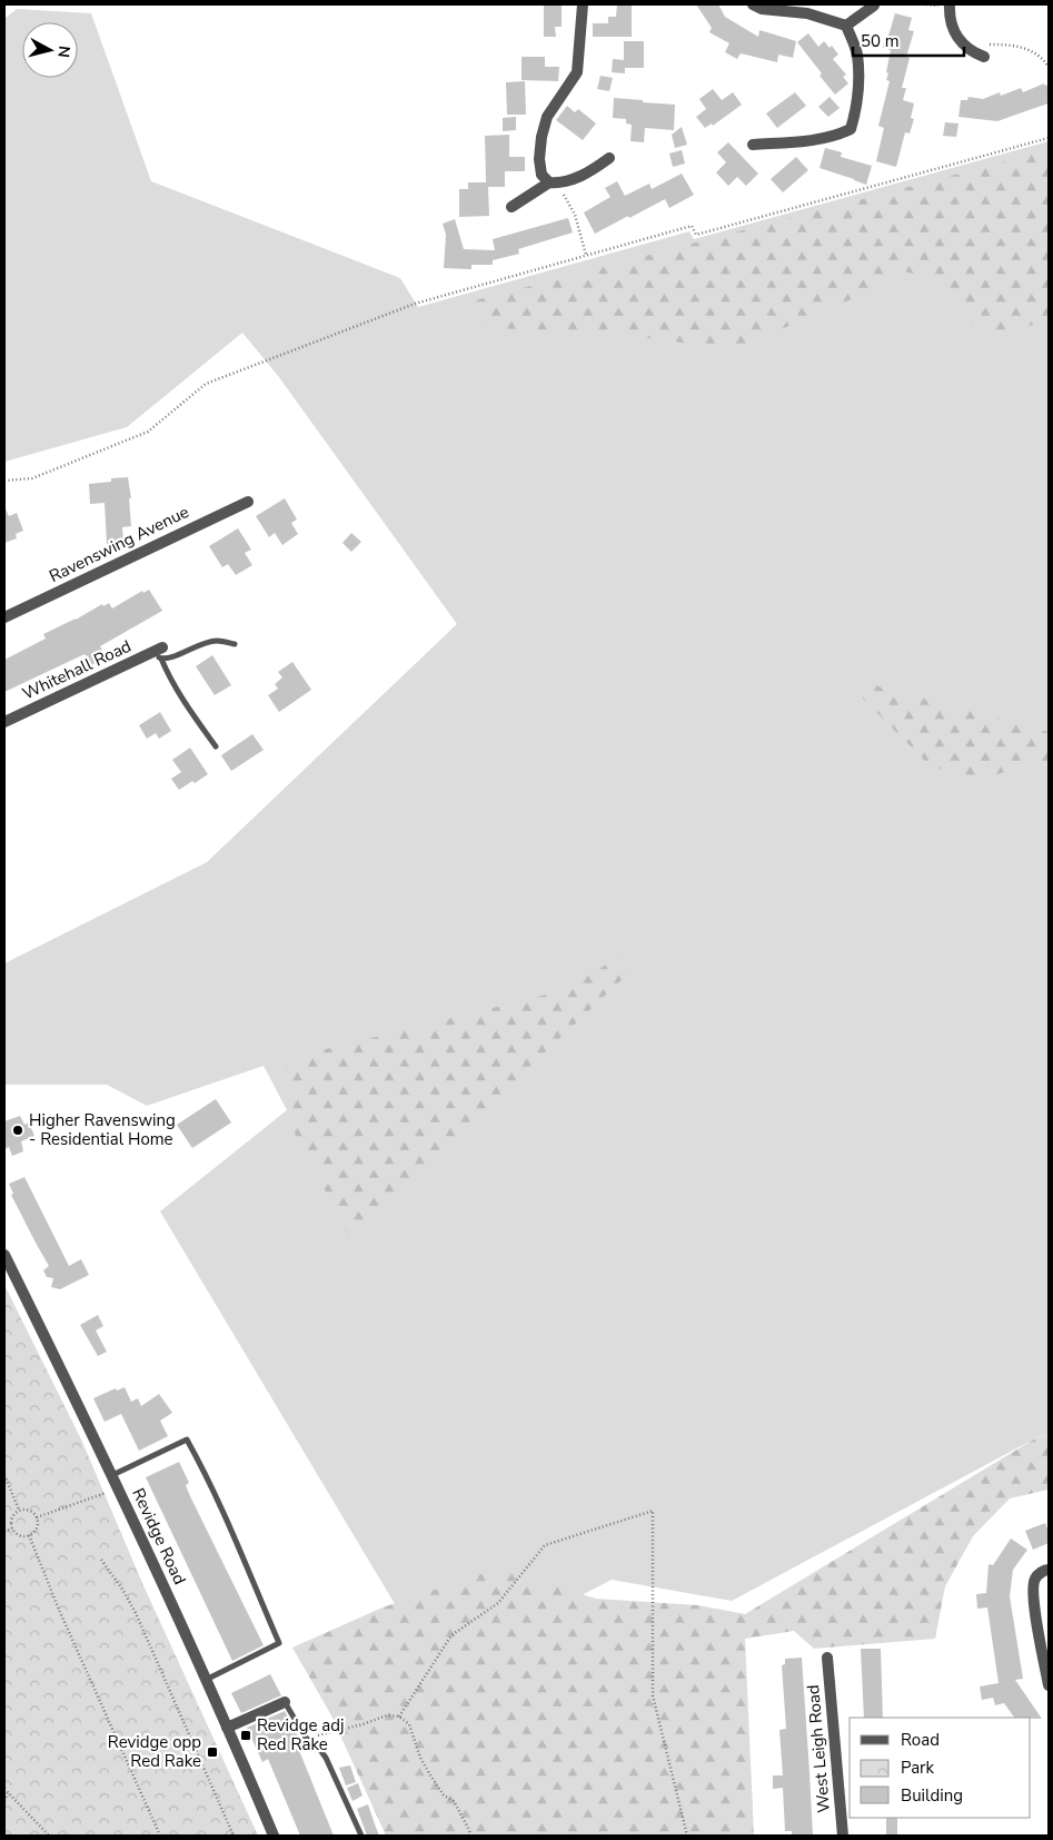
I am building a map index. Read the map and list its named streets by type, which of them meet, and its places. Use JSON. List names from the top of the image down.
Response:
{
  "streets": {
    "street": [
      "Ravenswing Avenue",
      "Whitehall Road",
      "Revidge Road",
      "West Leigh Road"
    ]
  },
  "places": {
    "other": ["Higher Ravenswing - Residential Home"],
    "transit": ["Revidge adj Red Rake", "Revidge opp Red Rake"]
  },
  "legend": ["Road", "Park", "Building"],
  "scale_bar": "50 m",
  "north": "right"
}
